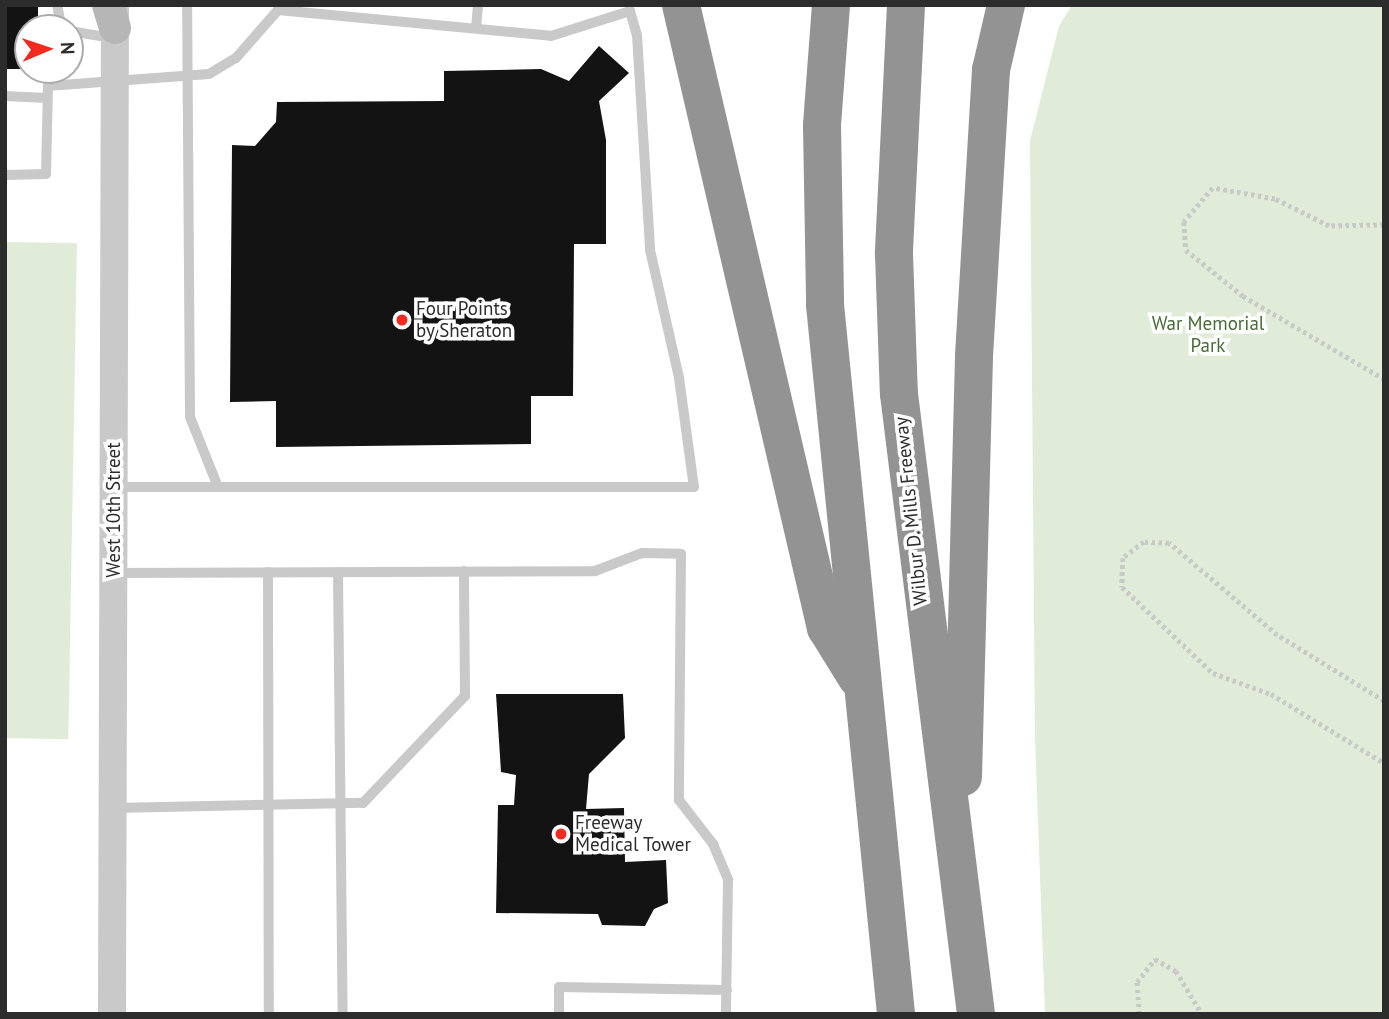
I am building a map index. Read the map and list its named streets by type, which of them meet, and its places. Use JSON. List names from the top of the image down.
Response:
{
  "streets": {
    "highway": ["Wilbur D. Mills Freeway"],
    "street": ["West 10th Street"]
  },
  "parks": ["War Memorial Park"],
  "places": ["Four Points by Sheraton", "Freeway Medical Tower"],
  "north": "right"
}
